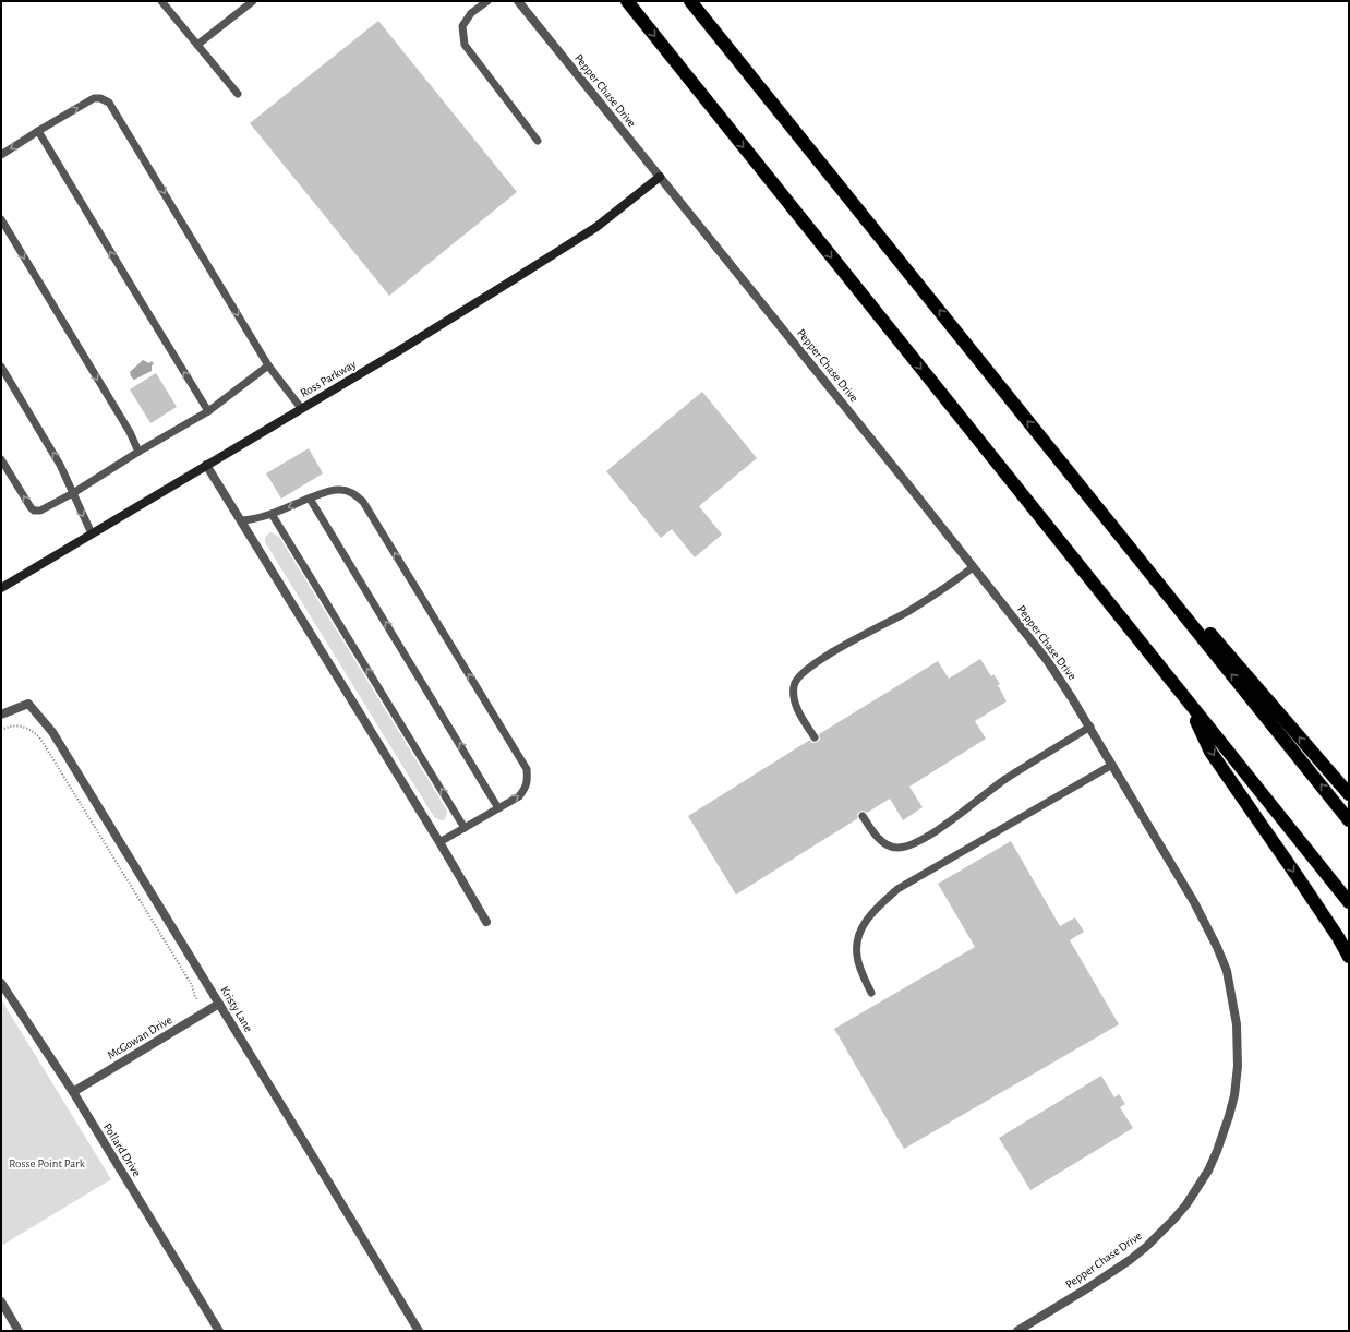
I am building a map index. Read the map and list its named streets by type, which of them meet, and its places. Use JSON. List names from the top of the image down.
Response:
{
  "streets": {
    "street": [
      "Pepper Chase Drive",
      "Ross Parkway",
      "Kristy Lane",
      "McGowan Drive",
      "Pollard Drive"
    ]
  },
  "crossings": [
    ["Pepper Chase Drive", "Ross Parkway"],
    ["Kristy Lane", "McGowan Drive"],
    ["McGowan Drive", "Pollard Drive"]
  ],
  "parks": ["Rosse Point Park"]
}
